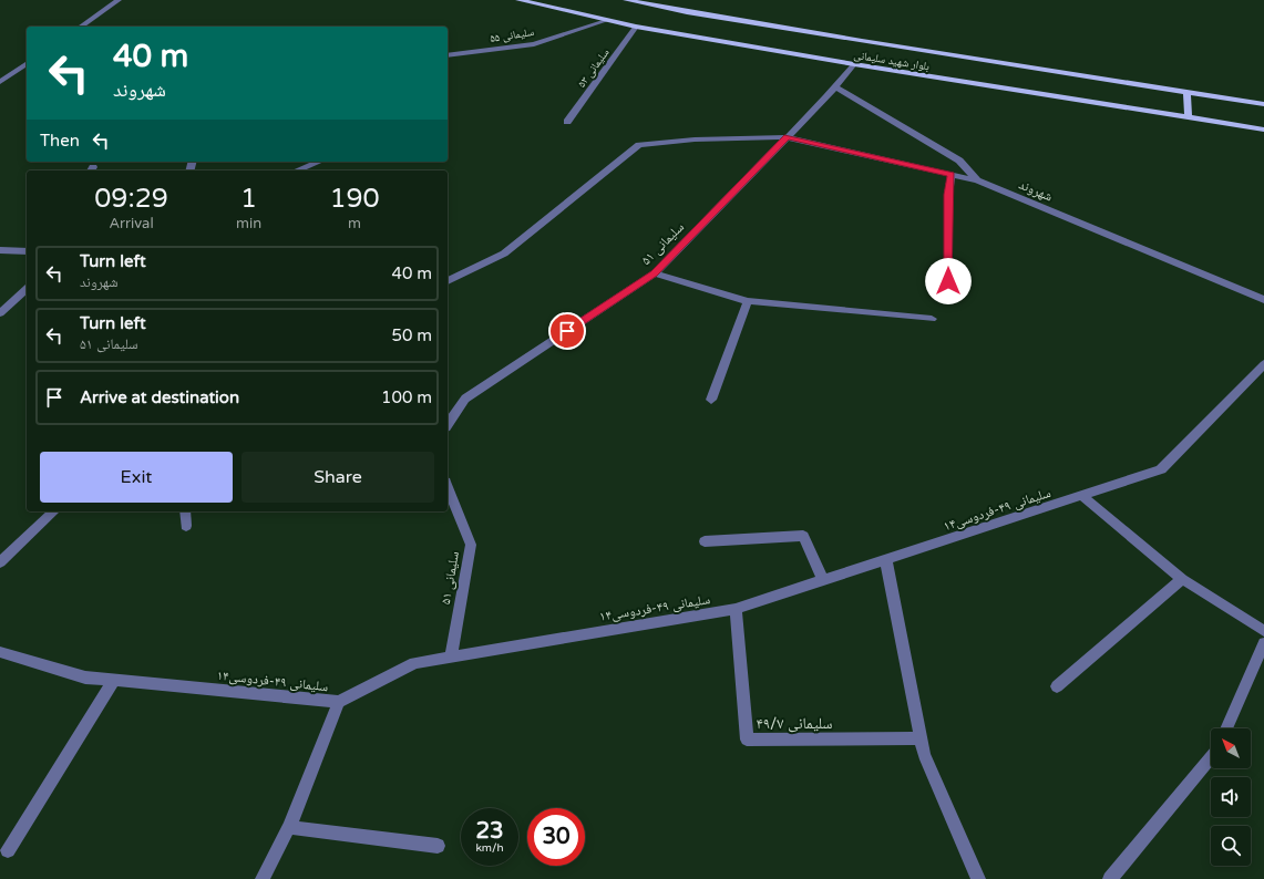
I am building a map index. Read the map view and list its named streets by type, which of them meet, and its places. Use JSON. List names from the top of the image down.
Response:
{
  "streets": {
    "main road": ["بلوار شهید سلیمانی"],
    "street": [
      "سلیمانی ۵۵",
      "سلیمانی ۵۳",
      "شهروند",
      "سلیمانی ۵۱",
      "سلیمانی ۴۹-فردوسی۱۴",
      "سلیمانی ۴۹/۷"
    ]
  },
  "crossings": [
    ["سلیمانی ۵۵", "بلوار شهید سلیمانی"],
    ["بلوار شهید سلیمانی", "سلیمانی ۵۳"],
    ["بلوار شهید سلیمانی", "سلیمانی ۵۱"],
    ["شهروند", "سلیمانی ۵۱"],
    ["سلیمانی ۵۱", "سلیمانی ۴۹-فردوسی۱۴"],
    ["سلیمانی ۴۹-فردوسی۱۴", "سلیمانی ۴۹/۷"]
  ],
  "north": "top left",
  "page": {
    "turn": ["40 m", "شهروند"],
    "then": "Then",
    "eta": [
      "09:29",
      "Arrival",
      "1",
      "min",
      "190",
      "m"
    ],
    "list": [
      {
        "name": "Turn left",
        "note": "شهروند",
        "value": "40 m"
      },
      {
        "name": "Turn left",
        "note": "سلیمانی ۵۱",
        "value": "50 m"
      },
      {
        "name": "Arrive at destination",
        "value": "100 m"
      }
    ],
    "buttons": ["Exit", "Share"],
    "speed": "23 km/h",
    "limit": "30"
  }
}
